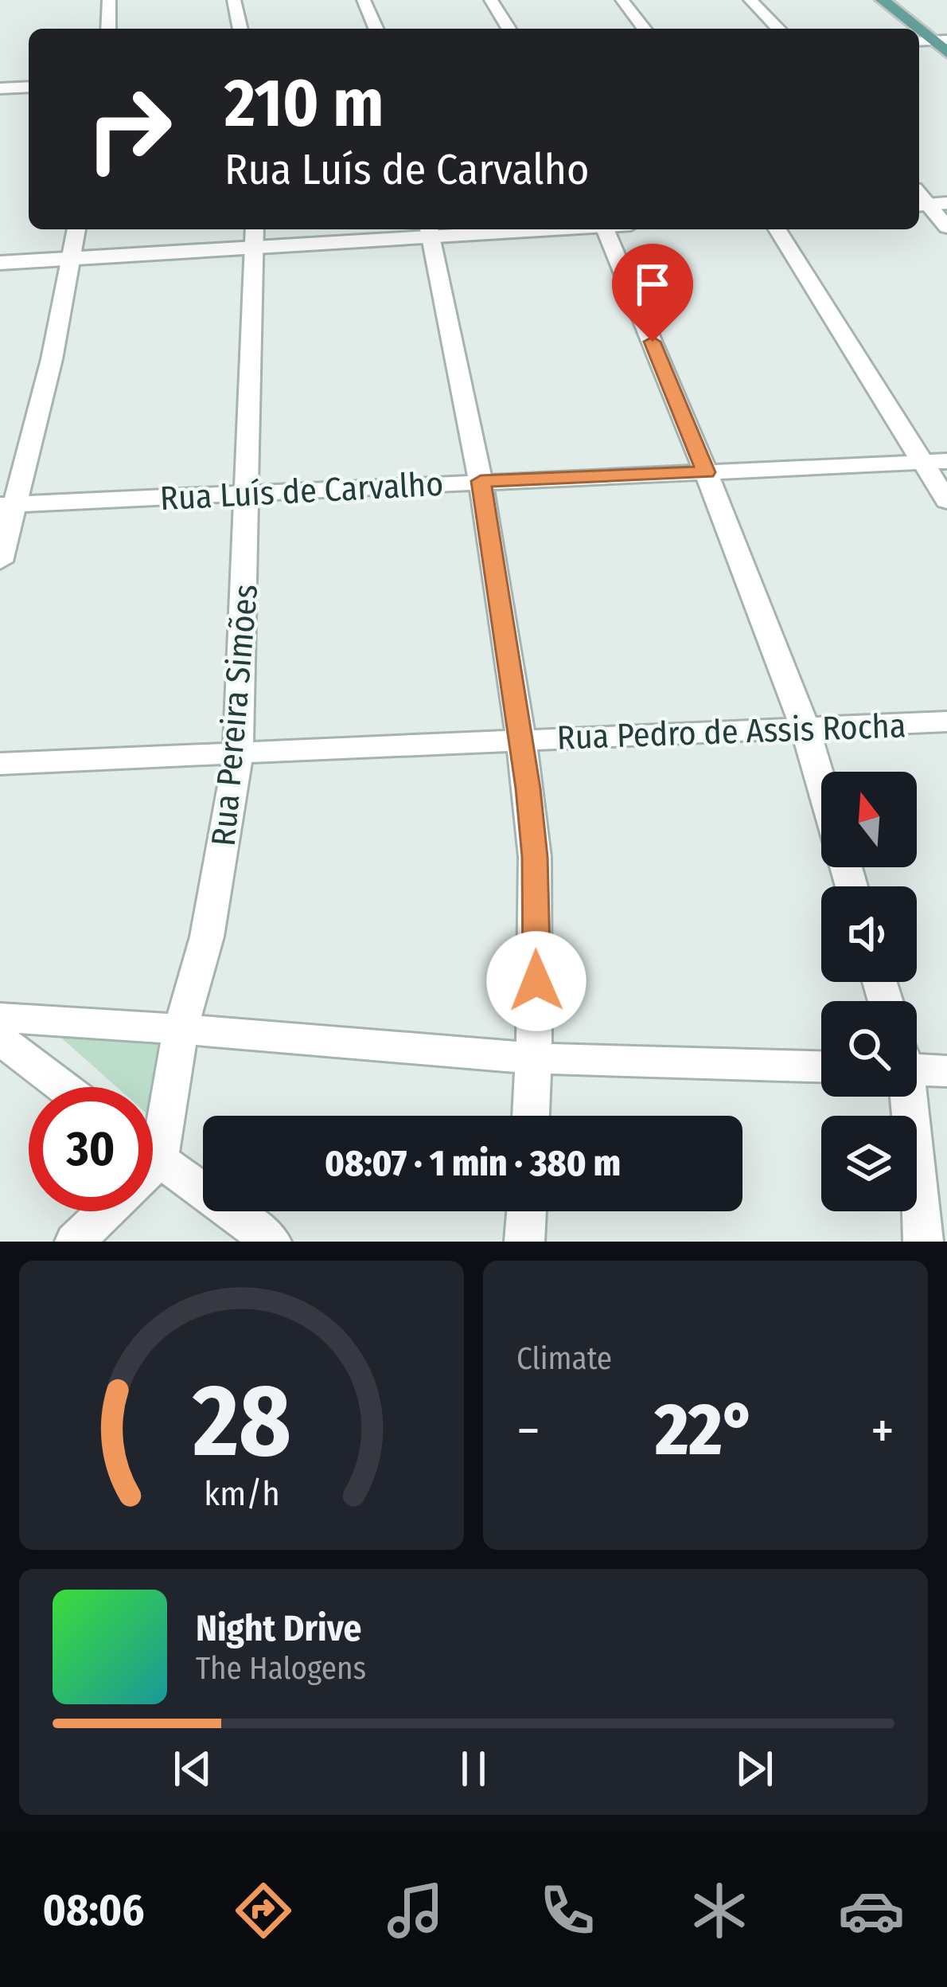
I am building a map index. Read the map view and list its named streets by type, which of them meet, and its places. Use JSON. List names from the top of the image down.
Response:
{
  "streets": {
    "street": ["Rua Luís de Carvalho", "Rua Pereira Simões", "Rua Pedro de Assis Rocha"]
  },
  "crossings": [
    ["Rua Luís de Carvalho", "Rua Pereira Simões"],
    ["Rua Pereira Simões", "Rua Pedro de Assis Rocha"]
  ],
  "north": "top",
  "page": {
    "turn": ["210 m", "Rua Luís de Carvalho"],
    "limit": "30",
    "trip": "08:07 · 1 min · 380 m",
    "tile": "Climate",
    "heat": ["−", "22°", "+"],
    "song": ["Night Drive", "The Halogens"],
    "tabs": "08:06",
    "gauge": ["28", "km/h"]
  }
}
